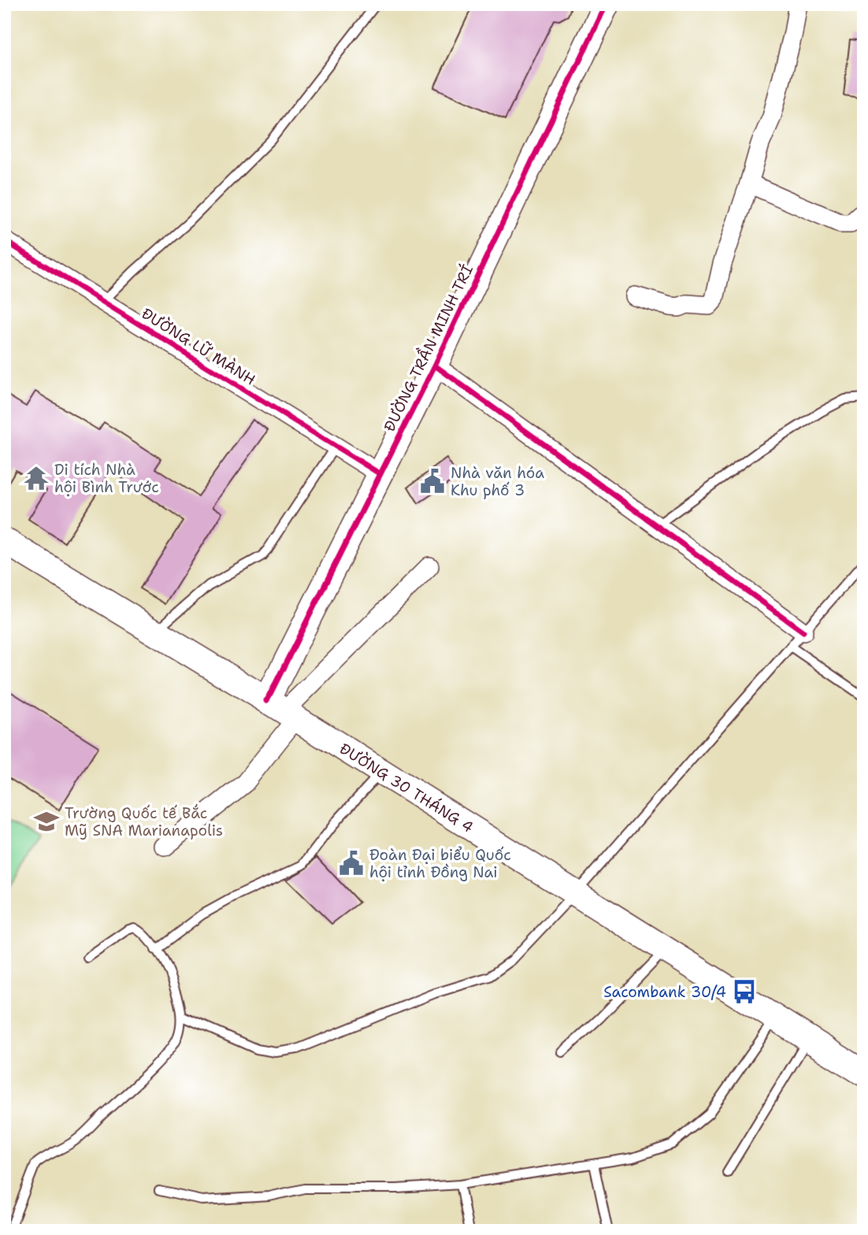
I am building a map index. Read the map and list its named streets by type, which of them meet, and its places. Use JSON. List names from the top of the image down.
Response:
{
  "streets": {
    "main road": ["ĐƯỜNG TRẦN MINH TRÍ", "ĐƯỜNG 30 THÁNG 4"],
    "street": ["ĐƯỜNG LỮ MÀNH"]
  },
  "crossings": [
    ["ĐƯỜNG LỮ MÀNH", "ĐƯỜNG TRẦN MINH TRÍ"],
    ["ĐƯỜNG TRẦN MINH TRÍ", "ĐƯỜNG 30 THÁNG 4"]
  ],
  "places": {
    "temple": ["Di tích Nhà hội Bình Trước"],
    "public building": ["Nhà văn hóa Khu phố 3", "Đoàn Đại biểu Quốc hội tỉnh Đồng Nai"],
    "school or university": ["Trường Quốc tế Bắc Mỹ SNA Marianapolis"],
    "bus stop": ["Sacombank 30/4"]
  }
}
